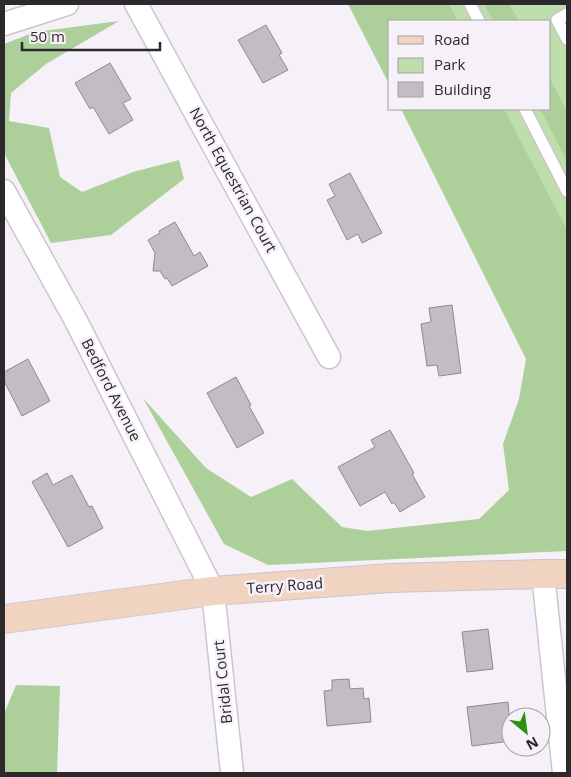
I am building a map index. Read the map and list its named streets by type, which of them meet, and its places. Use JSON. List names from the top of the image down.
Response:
{
  "streets": {
    "street": [
      "North Equestrian Court",
      "Bedford Avenue",
      "Terry Road",
      "Bridal Court"
    ]
  },
  "crossings": [
    ["Bedford Avenue", "Terry Road"],
    ["Bedford Avenue", "Bridal Court"],
    ["Terry Road", "Bridal Court"]
  ],
  "legend": ["Road", "Park", "Building"],
  "scale_bar": "50 m",
  "north": "bottom right"
}
